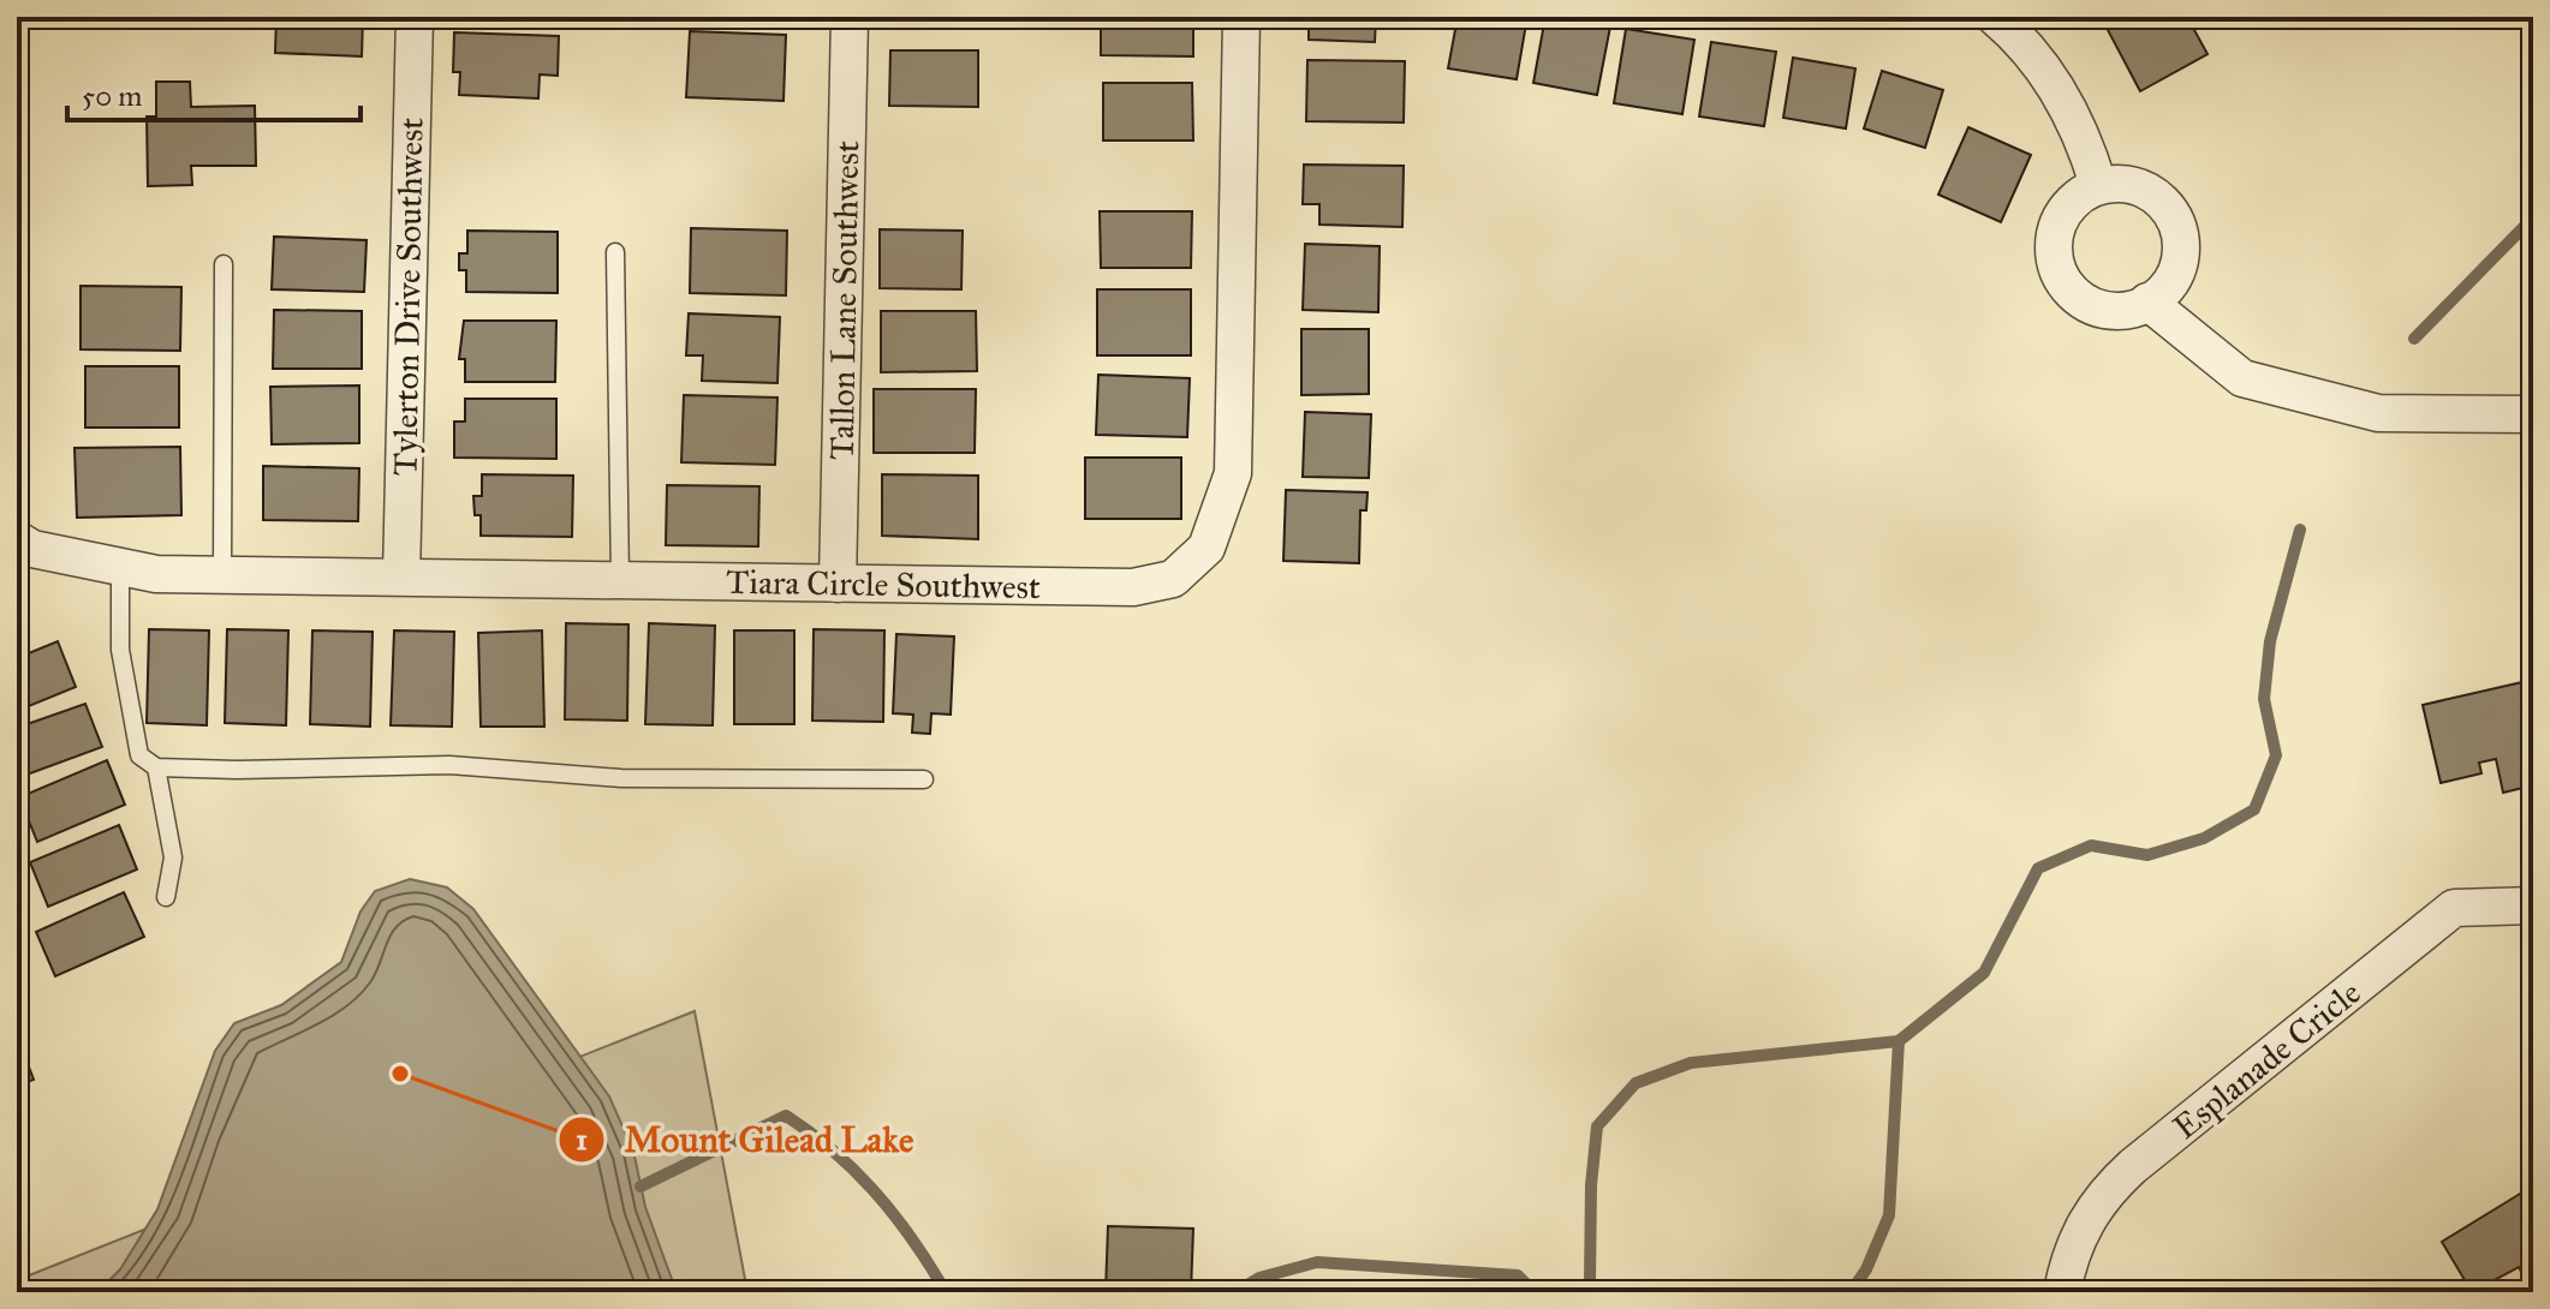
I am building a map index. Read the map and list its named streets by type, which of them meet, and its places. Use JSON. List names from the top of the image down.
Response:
{
  "streets": {
    "street": [
      "Tylerton Drive Southwest",
      "Tallon Lane Southwest",
      "Tiara Circle Southwest",
      "Esplanade Cricle"
    ]
  },
  "crossings": [
    ["Tylerton Drive Southwest", "Tiara Circle Southwest"],
    ["Tallon Lane Southwest", "Tiara Circle Southwest"]
  ],
  "places": ["Mount Gilead Lake"],
  "scale_bar": "50 m"
}
